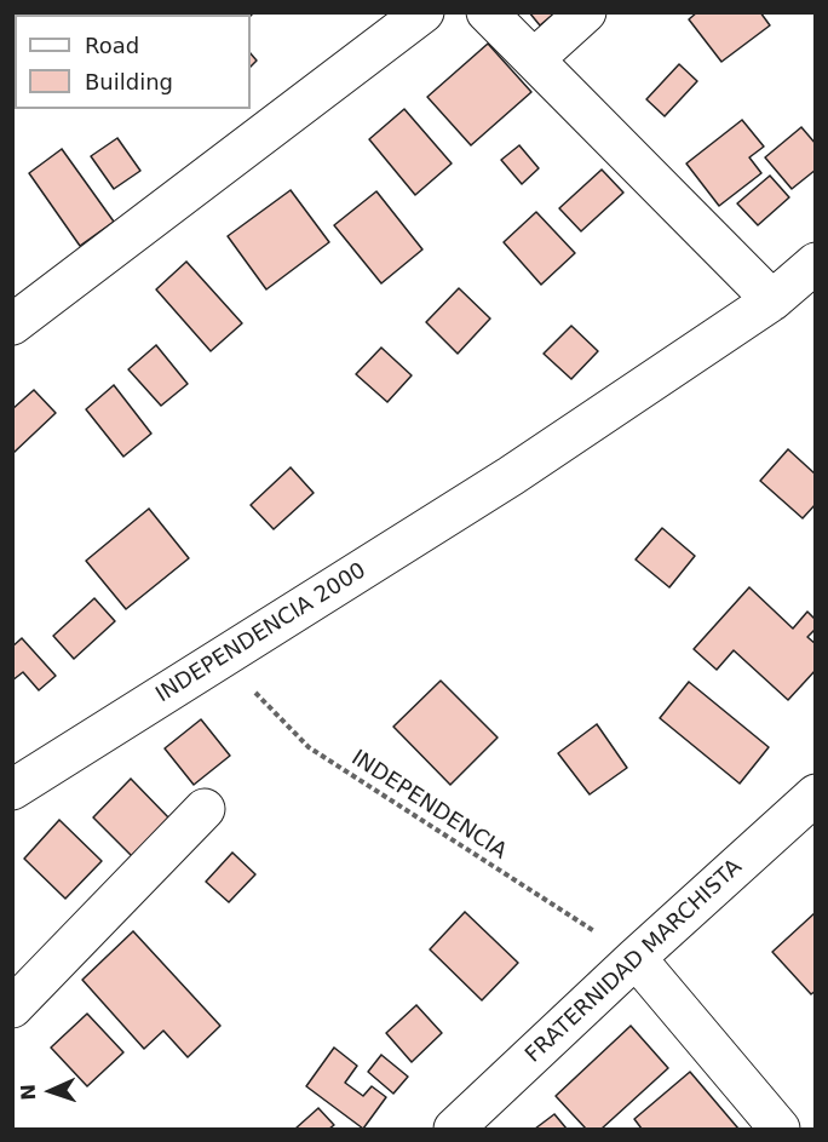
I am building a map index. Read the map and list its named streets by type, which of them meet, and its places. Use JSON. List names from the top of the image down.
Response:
{
  "streets": {
    "street": ["INDEPENDENCIA 2000", "FRATERNIDAD MARCHISTA"],
    "path": ["INDEPENDENCIA"]
  },
  "crossings": [
    ["INDEPENDENCIA 2000", "INDEPENDENCIA"],
    ["INDEPENDENCIA", "FRATERNIDAD MARCHISTA"]
  ],
  "legend": ["Road", "Building"],
  "north": "left"
}
